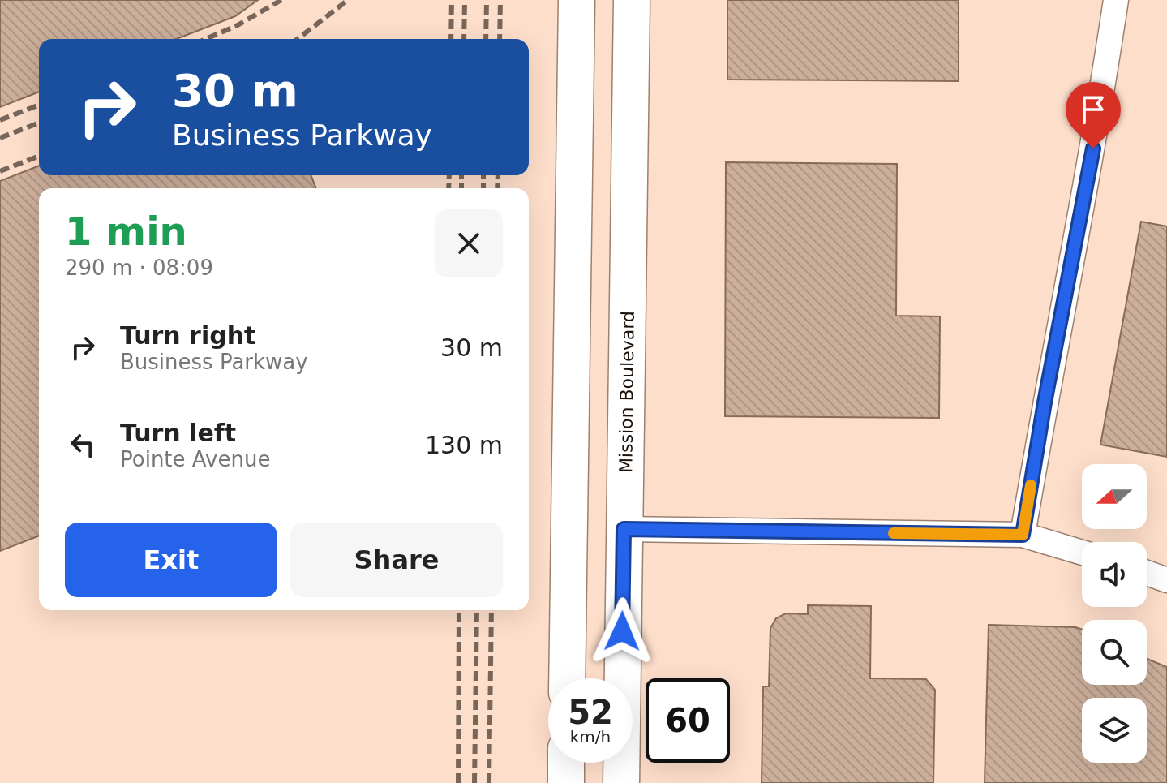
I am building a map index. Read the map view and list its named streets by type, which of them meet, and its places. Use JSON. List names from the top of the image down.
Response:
{
  "streets": {
    "main road": ["Mission Boulevard"]
  },
  "north": "left",
  "page": {
    "turn": ["30 m", "Business Parkway"],
    "heading": ["1 min", "290 m · 08:09"],
    "list": [
      {
        "name": "Turn right",
        "note": "Business Parkway",
        "value": "30 m"
      },
      {
        "name": "Turn left",
        "note": "Pointe Avenue",
        "value": "130 m"
      }
    ],
    "buttons": ["Exit", "Share"],
    "speed": "52 km/h",
    "limit": "60"
  }
}
